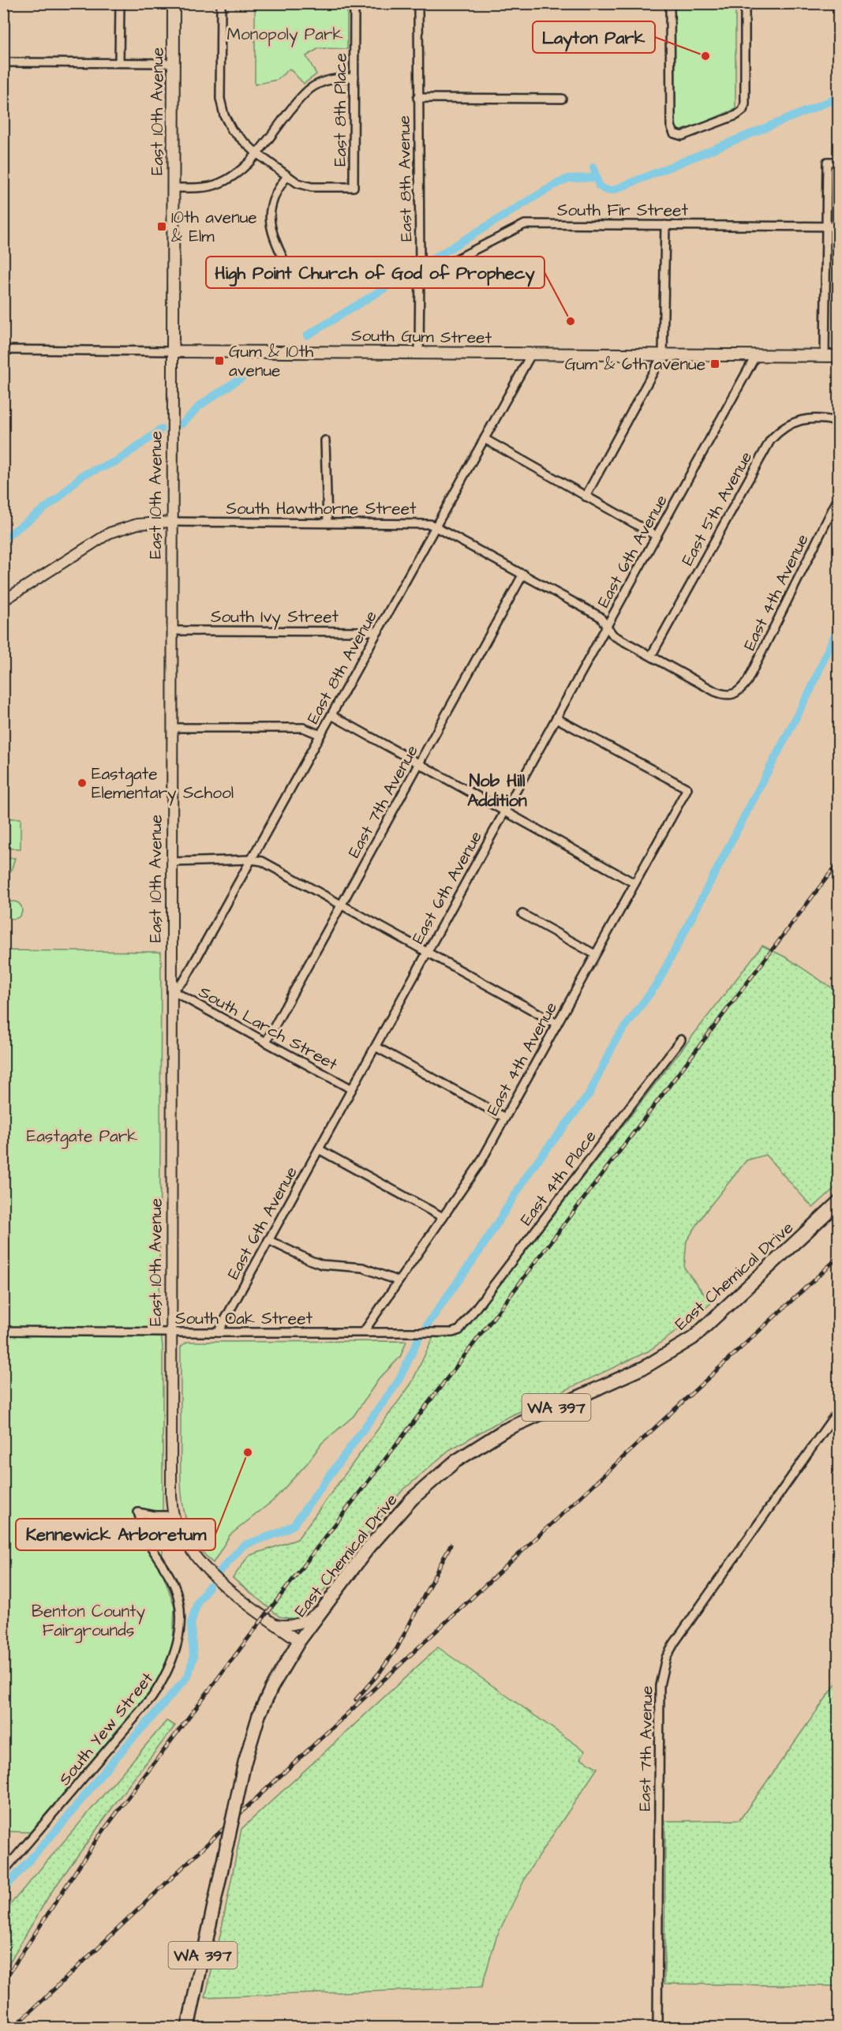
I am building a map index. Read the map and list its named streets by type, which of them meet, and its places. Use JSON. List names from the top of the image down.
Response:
{
  "streets": {
    "main road": [
      "East 10th Avenue",
      "South Gum Street",
      "East Chemical Drive",
      "WA 397"
    ],
    "street": [
      "East 8th Place",
      "East 8th Avenue",
      "South Fir Street",
      "South Hawthorne Street",
      "East 5th Avenue",
      "East 6th Avenue",
      "East 4th Avenue",
      "South Ivy Street",
      "East 7th Avenue",
      "South Larch Street",
      "East 4th Place",
      "South Oak Street",
      "South Yew Street"
    ]
  },
  "crossings": [
    ["East 10th Avenue", "East 8th Avenue"],
    ["East 10th Avenue", "South Gum Street"],
    ["East 10th Avenue", "South Hawthorne Street"],
    ["East 10th Avenue", "South Ivy Street"],
    ["East 10th Avenue", "South Larch Street"],
    ["East 10th Avenue", "East Chemical Drive"],
    ["East 10th Avenue", "South Oak Street"],
    ["East 10th Avenue", "South Yew Street"],
    ["East 8th Avenue", "South Fir Street"],
    ["East 8th Avenue", "South Gum Street"],
    ["East 8th Avenue", "South Hawthorne Street"],
    ["East 8th Avenue", "South Ivy Street"],
    ["East 8th Avenue", "South Larch Street"],
    ["South Gum Street", "East 6th Avenue"],
    ["South Hawthorne Street", "East 5th Avenue"],
    ["South Hawthorne Street", "East 6th Avenue"],
    ["South Hawthorne Street", "East 4th Avenue"],
    ["South Hawthorne Street", "East 7th Avenue"],
    ["East 6th Avenue", "East 4th Avenue"],
    ["East 6th Avenue", "South Larch Street"],
    ["East 6th Avenue", "South Oak Street"],
    ["East 4th Avenue", "South Oak Street"],
    ["East 7th Avenue", "South Larch Street"],
    ["East 4th Place", "South Oak Street"]
  ],
  "districts": ["Nob Hill Addition"],
  "parks": ["Monopoly Park", "Eastgate Park", "Benton County Fairgrounds"],
  "places": {
    "other": [
      "Layton Park",
      "High Point Church of God of Prophecy",
      "Eastgate Elementary School",
      "Kennewick Arboretum"
    ],
    "transit": ["10th avenue & Elm", "Gum & 10th avenue", "Gum & 6th avenue"]
  }
}
